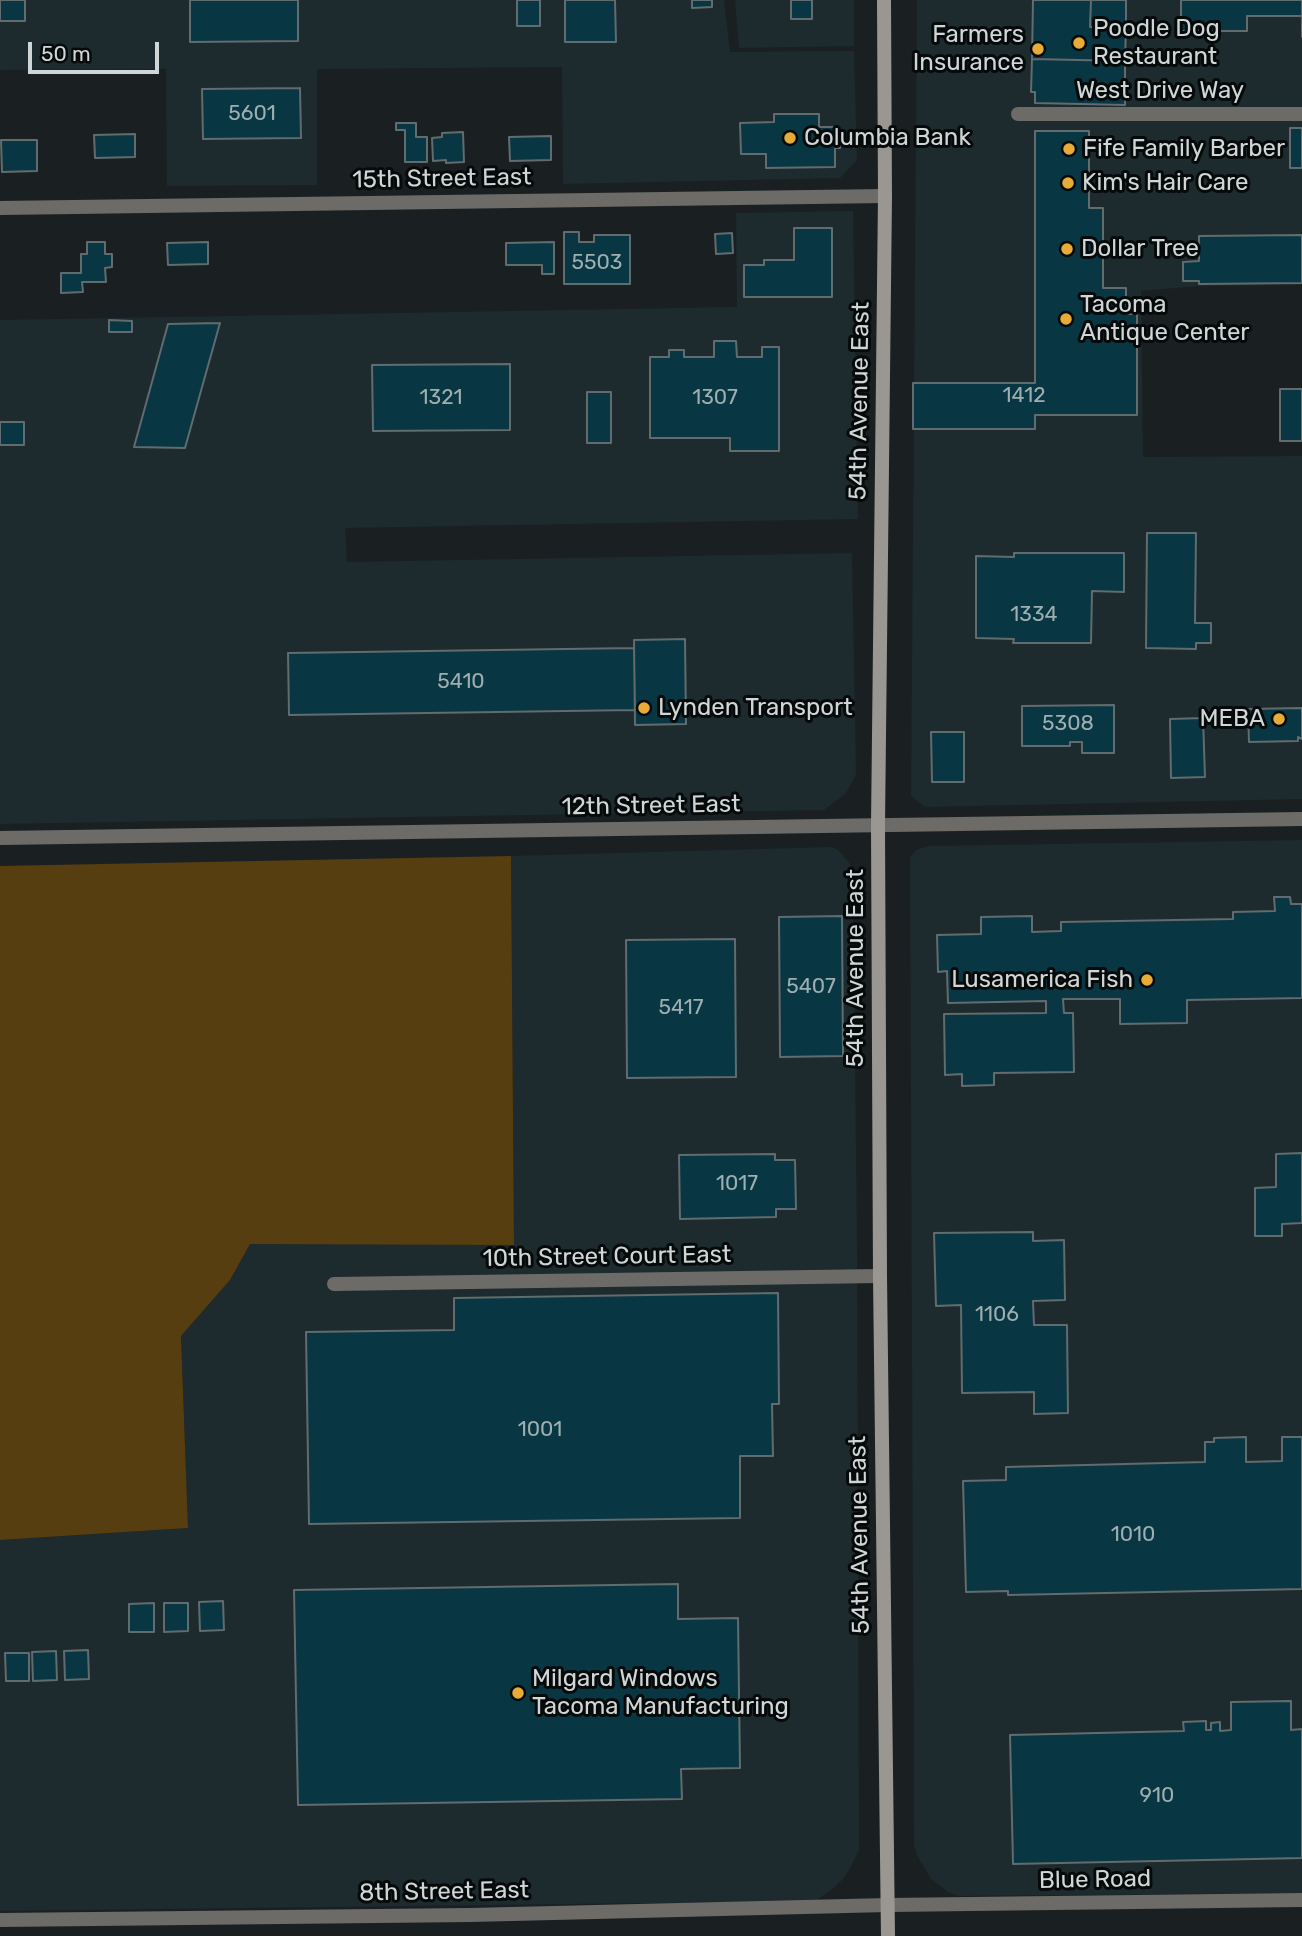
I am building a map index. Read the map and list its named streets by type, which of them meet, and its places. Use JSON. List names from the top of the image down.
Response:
{
  "streets": {
    "main road": ["54th Avenue East"],
    "street": [
      "West Drive Way",
      "15th Street East",
      "12th Street East",
      "10th Street Court East",
      "Blue Road",
      "8th Street East"
    ]
  },
  "crossings": [
    ["15th Street East", "54th Avenue East"],
    ["54th Avenue East", "12th Street East"],
    ["54th Avenue East", "10th Street Court East"],
    ["54th Avenue East", "Blue Road"],
    ["54th Avenue East", "8th Street East"],
    ["Blue Road", "8th Street East"]
  ],
  "places": [
    "Poodle Dog Restaurant",
    "Farmers Insurance",
    "Columbia Bank",
    "Fife Family Barber",
    "Kim's Hair Care",
    "Dollar Tree",
    "Tacoma Antique Center",
    "Lynden Transport",
    "MEBA",
    "Lusamerica Fish",
    "Milgard Windows Tacoma Manufacturing"
  ],
  "house_numbers": [
    "5601",
    "5503",
    "1412",
    "1321",
    "1307",
    "1334",
    "5410",
    "5308",
    "5407",
    "5417",
    "1017",
    "1106",
    "1001",
    "1010",
    "910"
  ],
  "scale_bar": "50 m"
}
